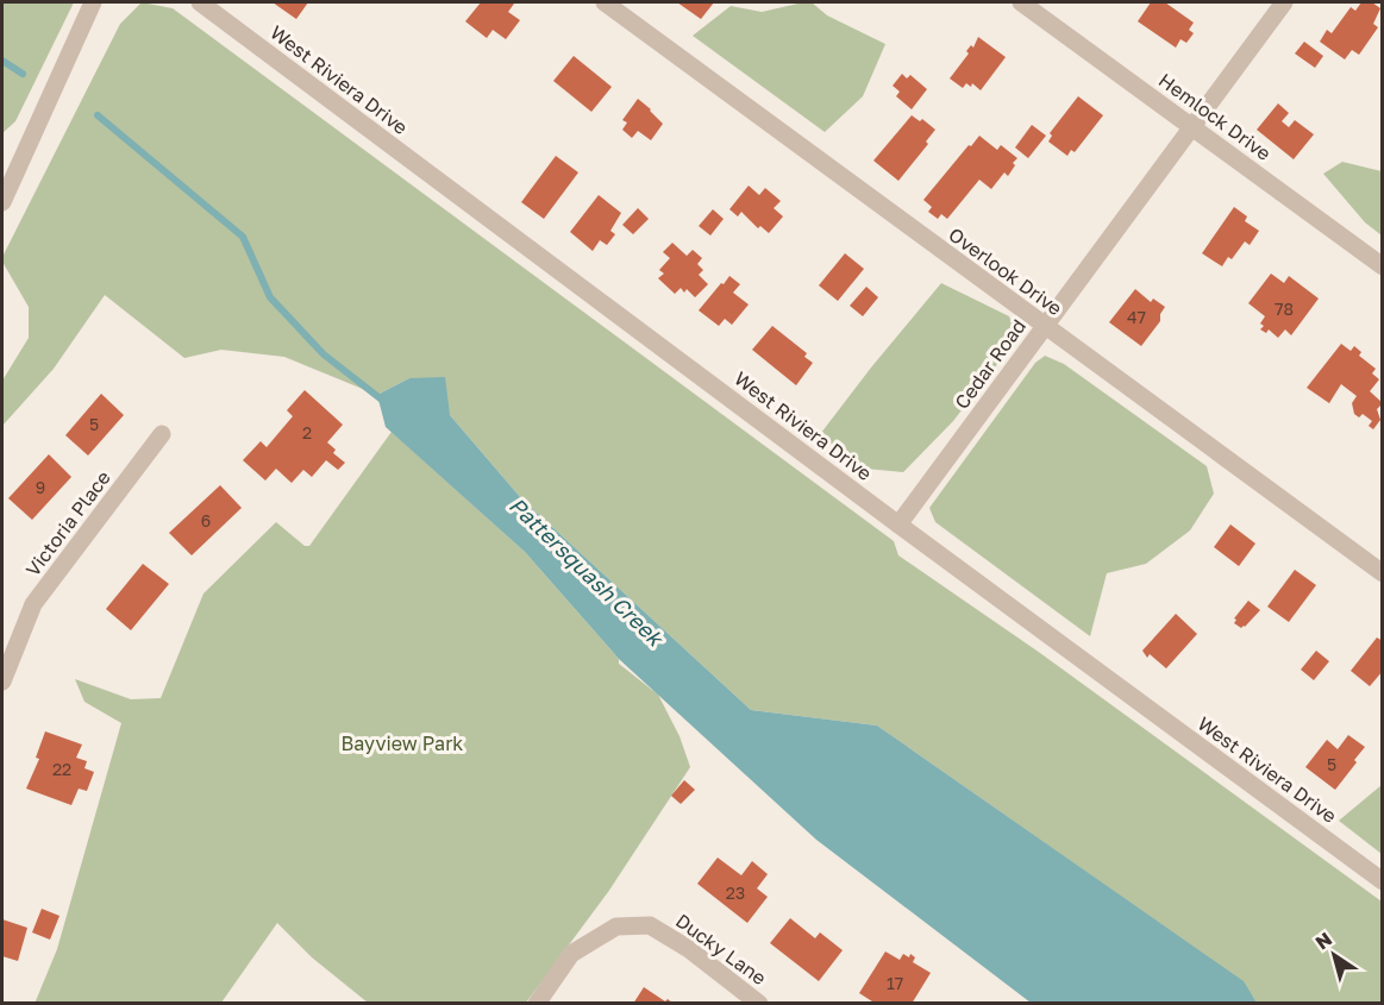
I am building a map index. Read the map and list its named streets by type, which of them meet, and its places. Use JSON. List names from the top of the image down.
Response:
{
  "streets": {
    "street": [
      "West Riviera Drive",
      "Hemlock Drive",
      "Overlook Drive",
      "Cedar Road",
      "Victoria Place",
      "Ducky Lane"
    ]
  },
  "crossings": [
    ["West Riviera Drive", "Cedar Road"],
    ["Hemlock Drive", "Cedar Road"],
    ["Overlook Drive", "Cedar Road"]
  ],
  "water": ["Pattersquash Creek"],
  "parks": ["Bayview Park"],
  "house_numbers": [
    "78",
    "47",
    "5",
    "2",
    "9",
    "6",
    "5",
    "22",
    "23",
    "17"
  ],
  "north": "top left"
}
